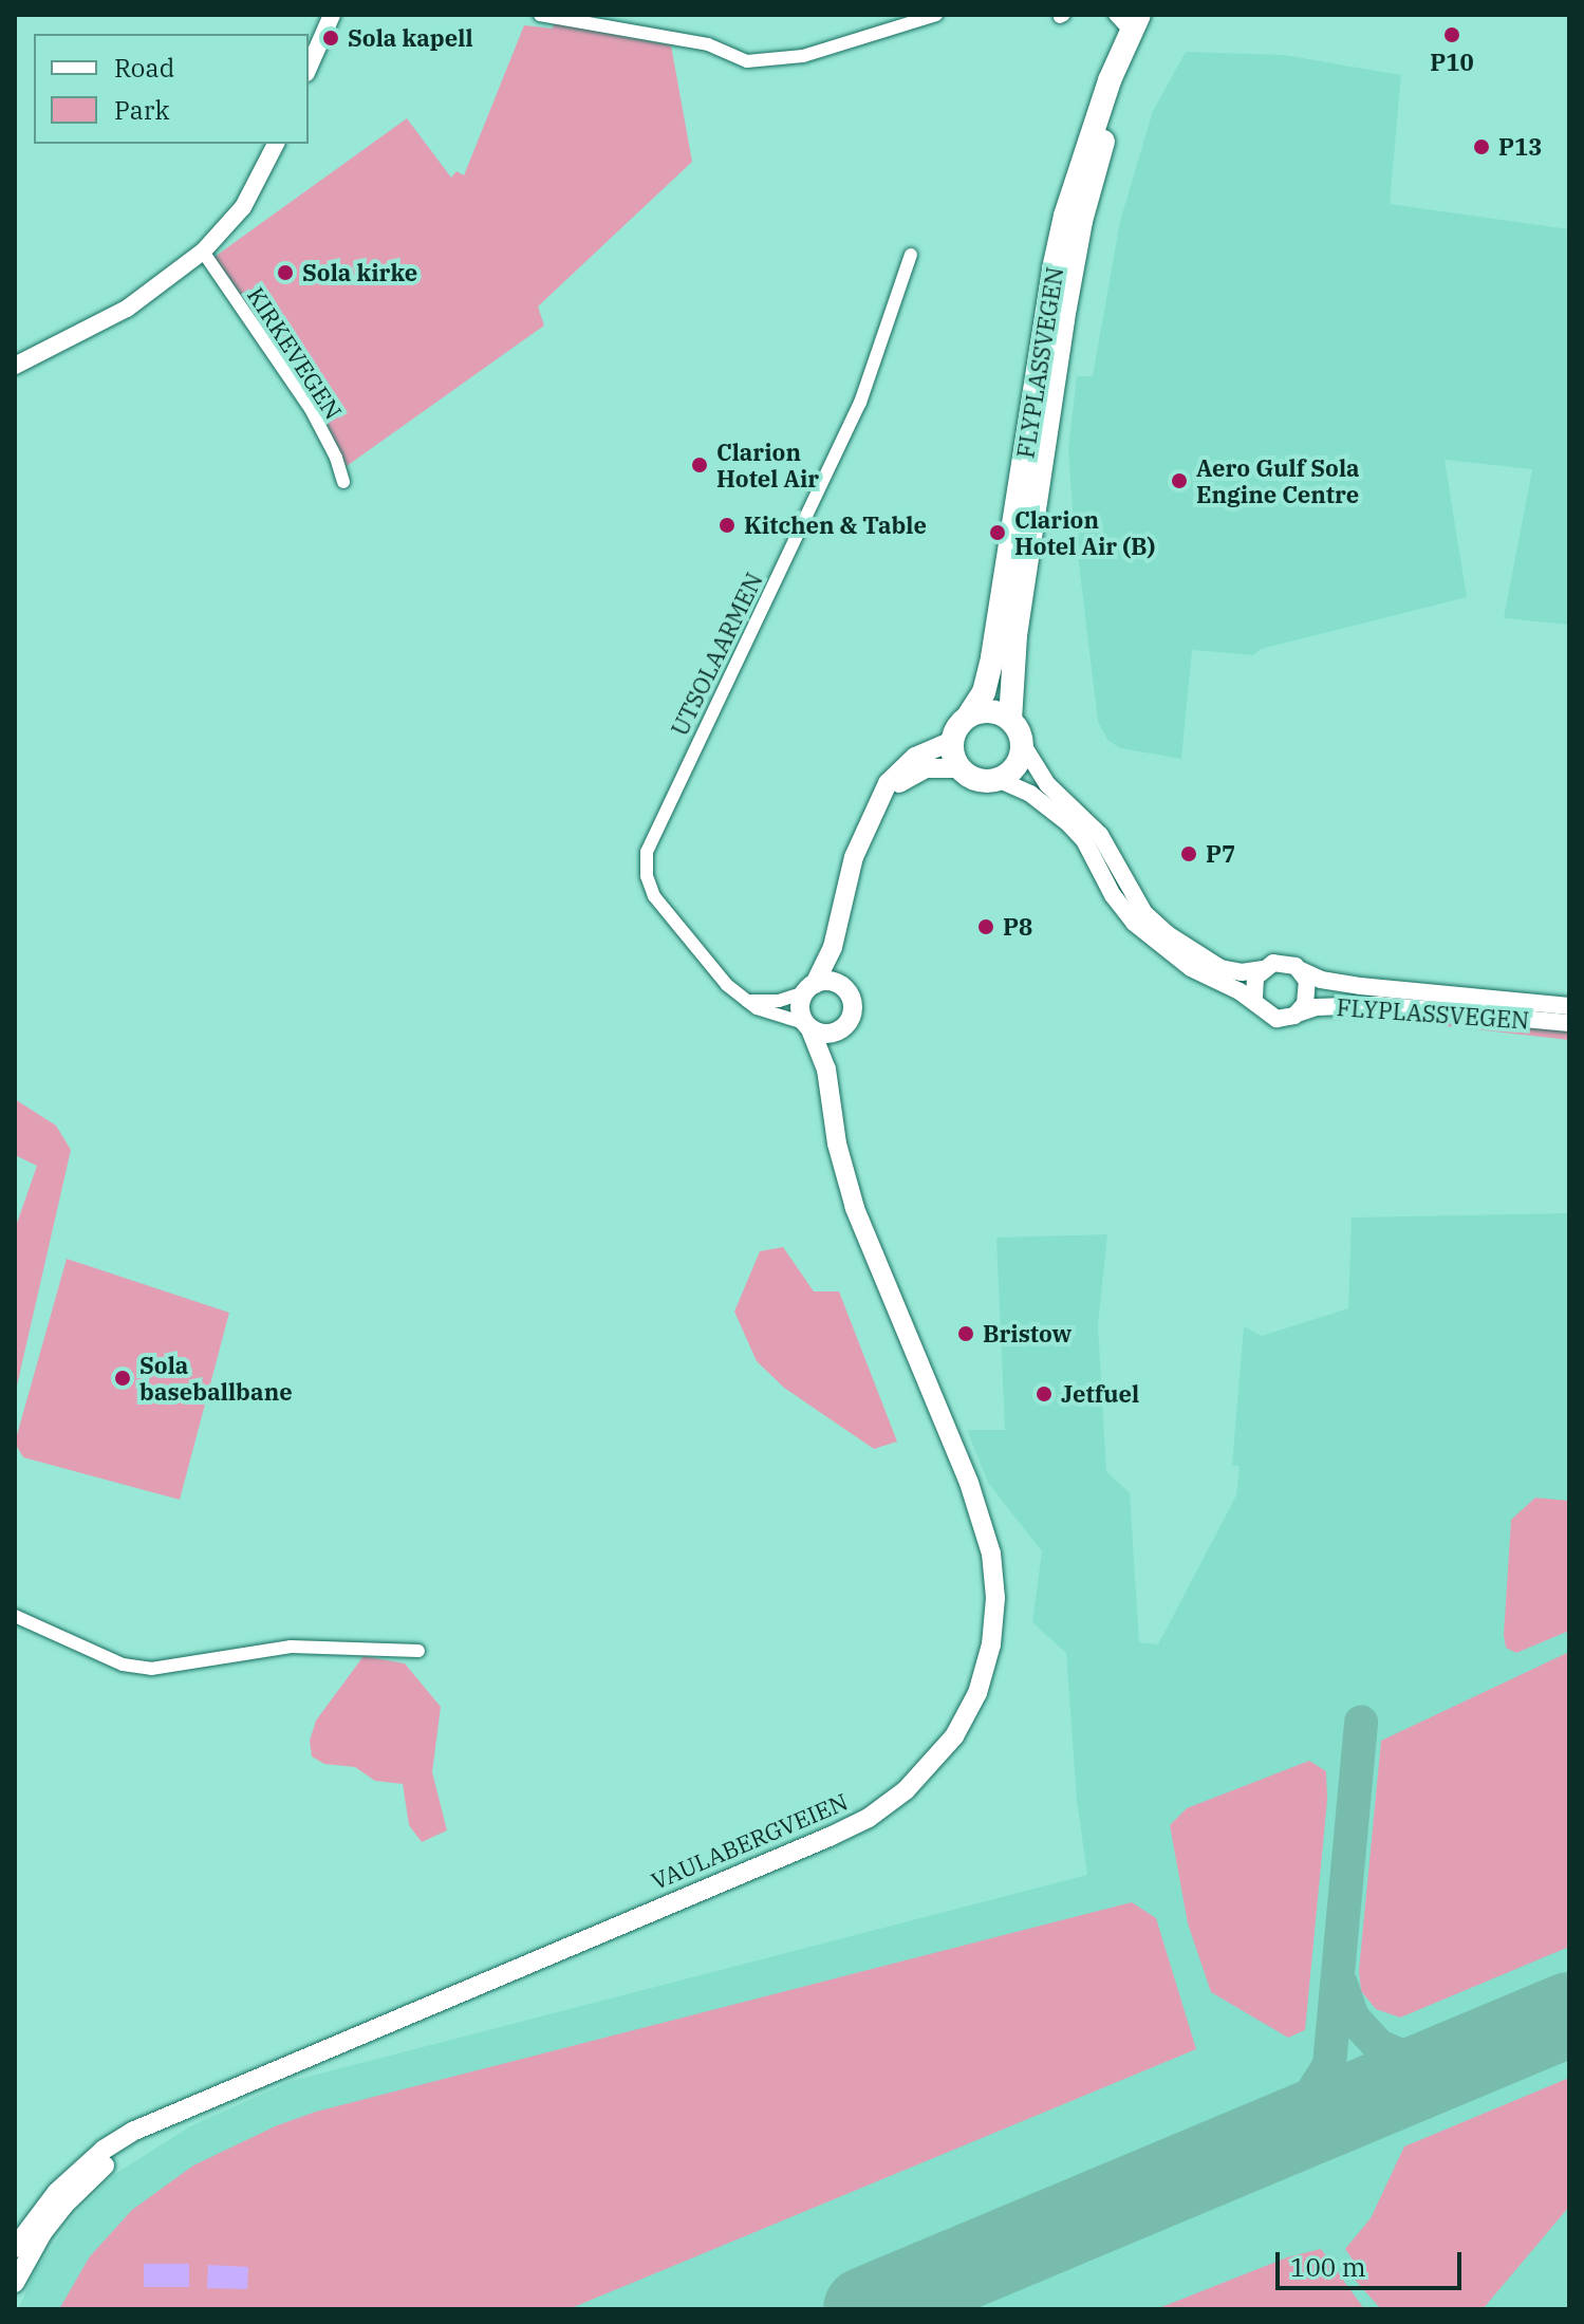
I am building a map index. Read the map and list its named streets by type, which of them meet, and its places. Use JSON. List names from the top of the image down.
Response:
{
  "streets": {
    "highway": ["FLYPLASSVEGEN"],
    "main road": ["VAULABERGVEIEN"],
    "street": ["KIRKEVEGEN", "UTSOLAARMEN"]
  },
  "crossings": [
    ["UTSOLAARMEN", "VAULABERGVEIEN"]
  ],
  "places": [
    "P10",
    "Sola kapell",
    "P13",
    "Sola kirke",
    "Clarion Hotel Air",
    "Aero Gulf Sola Engine Centre",
    "Kitchen & Table",
    "Clarion Hotel Air (B)",
    "P7",
    "P8",
    "Bristow",
    "Sola baseballbane",
    "Jetfuel"
  ],
  "legend": ["Road", "Park"],
  "scale_bar": "100 m"
}
